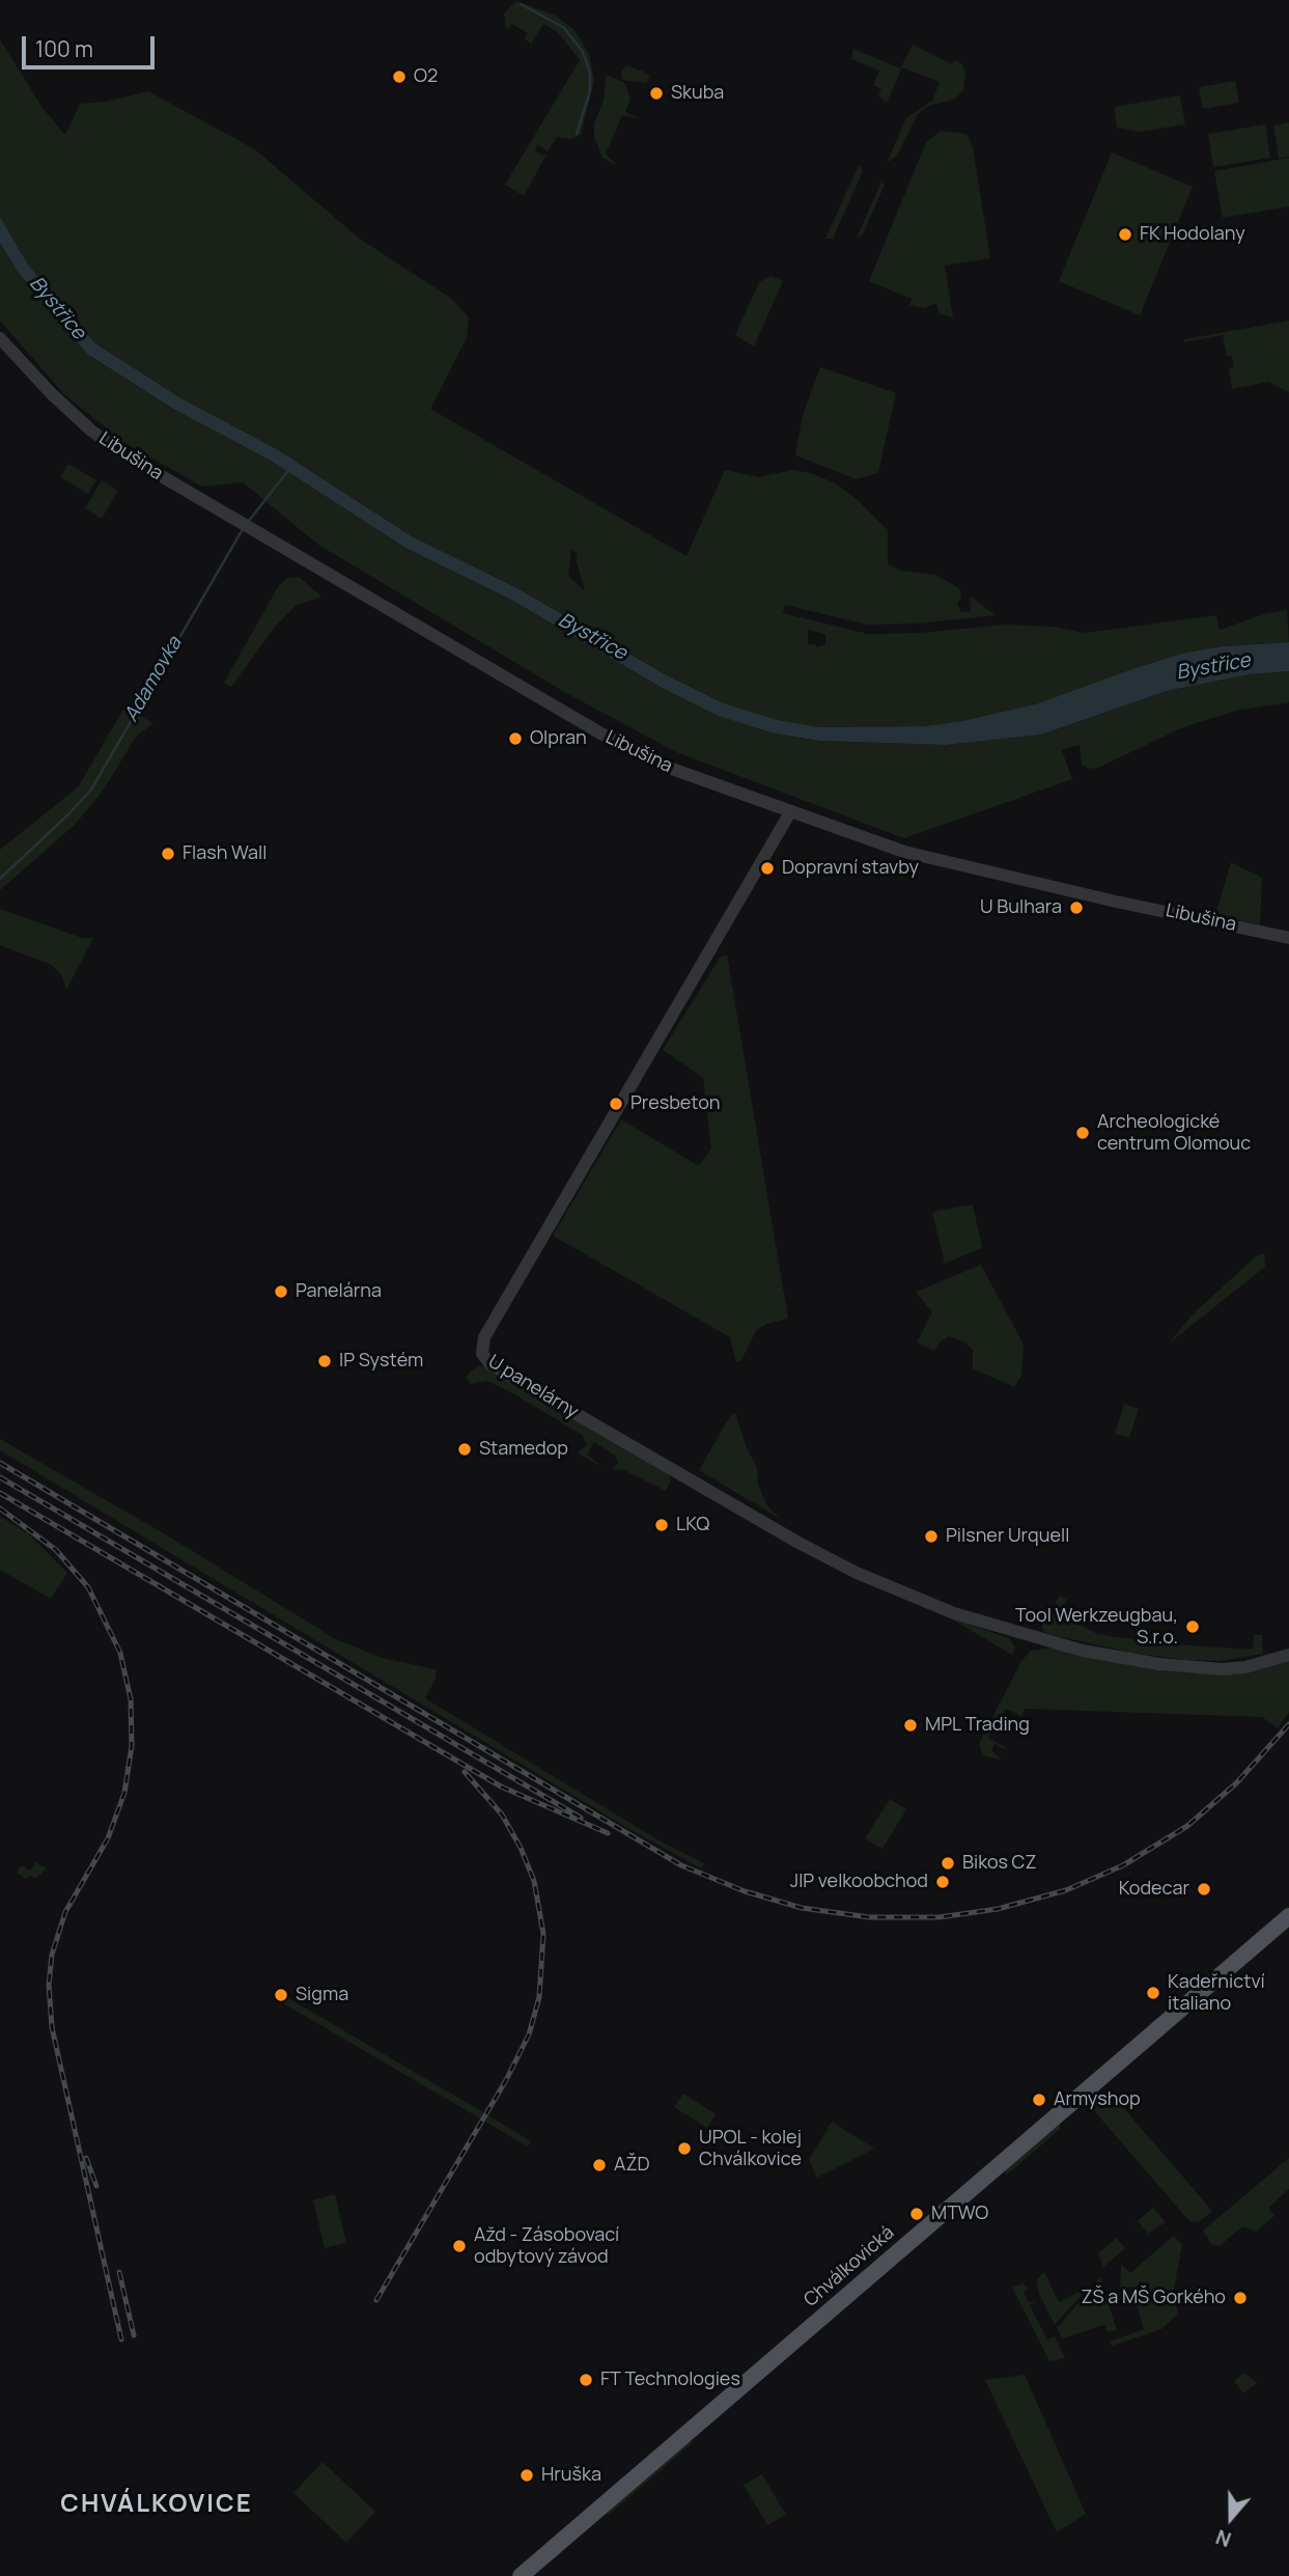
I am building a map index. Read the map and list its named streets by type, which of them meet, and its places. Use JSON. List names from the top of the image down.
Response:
{
  "streets": {
    "main road": ["Chválkovická"],
    "street": ["Libušina", "U panelárny"]
  },
  "crossings": [
    ["Libušina", "U panelárny"]
  ],
  "districts": ["CHVÁLKOVICE"],
  "water": ["Bystřice", "Adamovka"],
  "places": [
    "O2",
    "Skuba",
    "FK Hodolany",
    "Olpran",
    "Flash Wall",
    "Dopravní stavby",
    "U Bulhara",
    "Presbeton",
    "Archeologické centrum Olomouc",
    "Panelárna",
    "IP Systém",
    "Stamedop",
    "LKQ",
    "Pilsner Urquell",
    "Tool Werkzeugbau, S.r.o.",
    "MPL Trading",
    "Bikos CZ",
    "JIP velkoobchod",
    "Kodecar",
    "Kadeřnictví italiano",
    "Sigma",
    "Armyshop",
    "UPOL - kolej Chválkovice",
    "AŽD",
    "MTWO",
    "Ažd - Zásobovací odbytový závod",
    "ZŠ a MŠ Gorkého",
    "FT Technologies",
    "Hruška"
  ],
  "scale_bar": "100 m",
  "north": "bottom"
}
